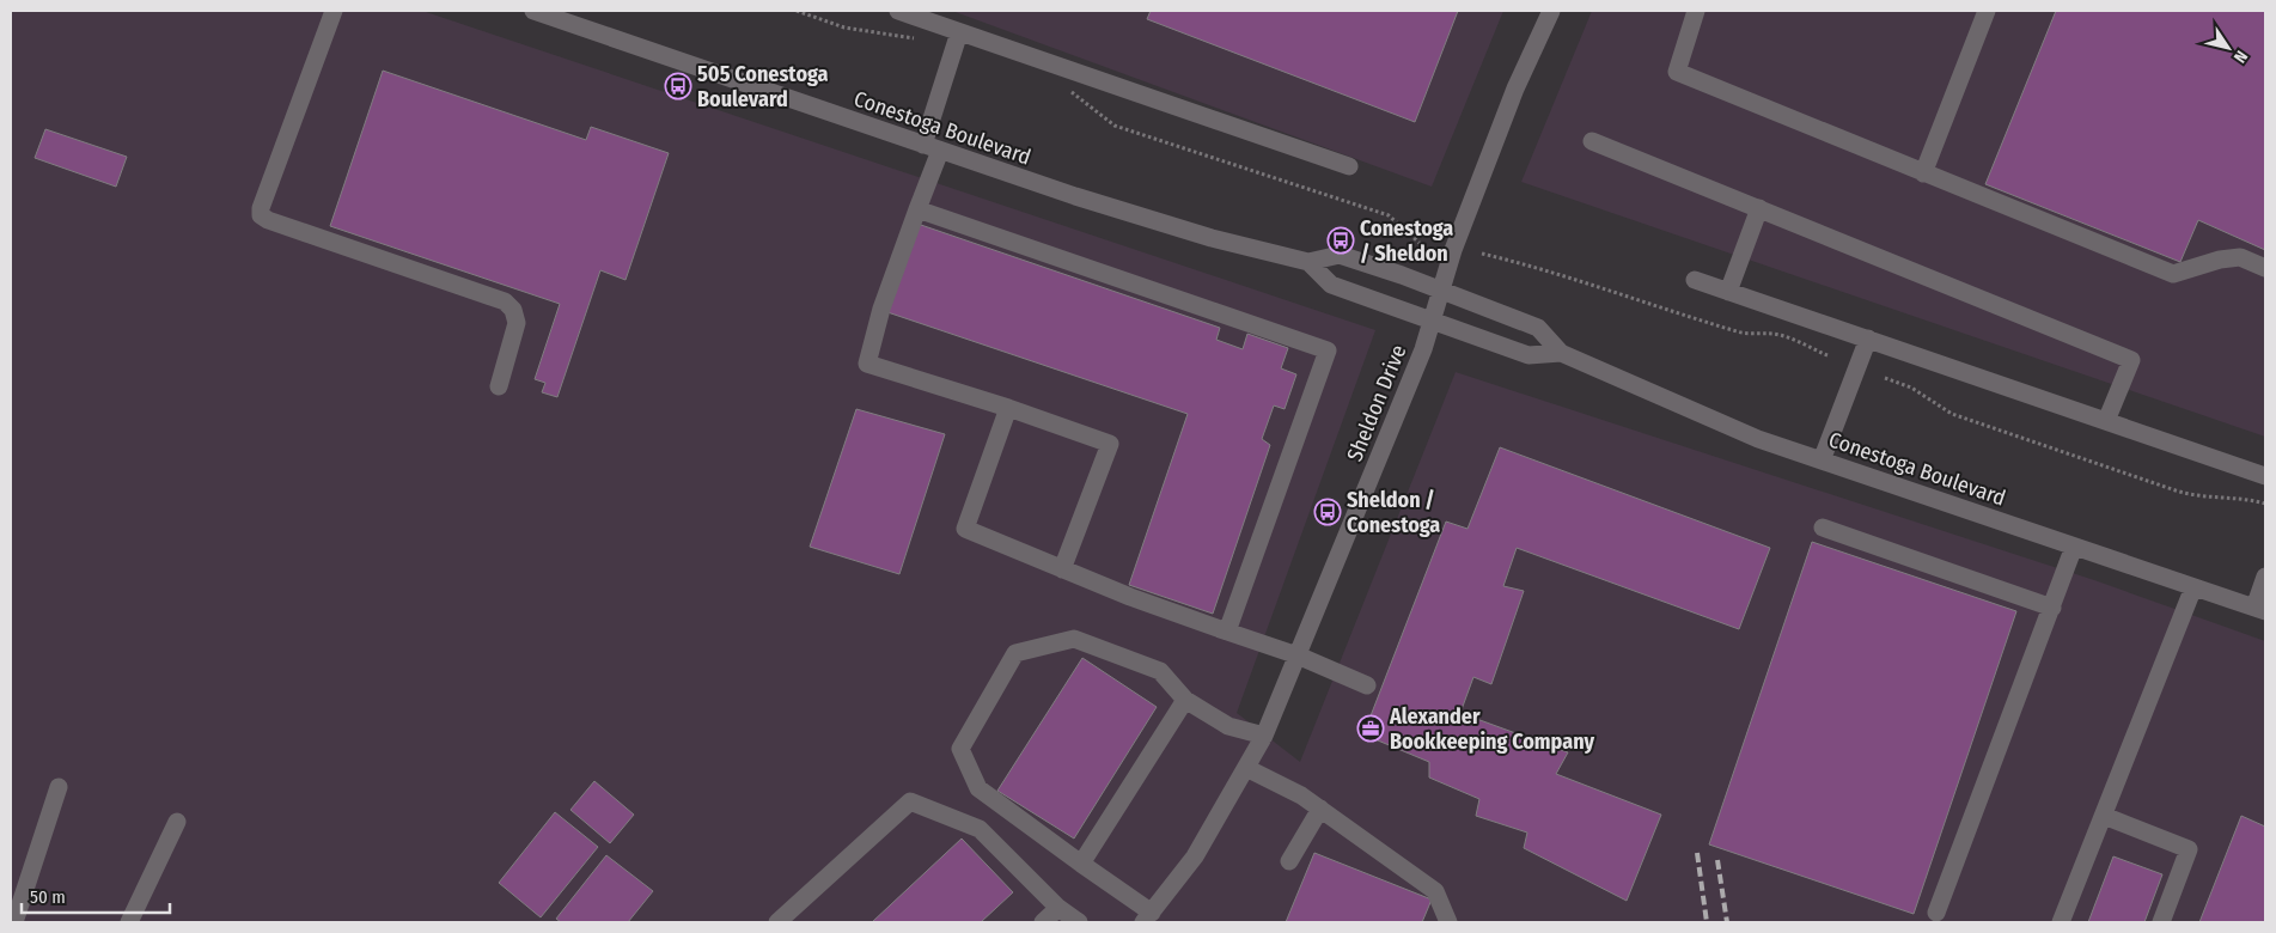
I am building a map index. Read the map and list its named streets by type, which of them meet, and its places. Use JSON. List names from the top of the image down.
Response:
{
  "streets": {
    "street": ["Conestoga Boulevard", "Sheldon Drive"]
  },
  "crossings": [
    ["Conestoga Boulevard", "Sheldon Drive"]
  ],
  "places": {
    "bus stop": ["505 Conestoga Boulevard", "Conestoga / Sheldon", "Sheldon / Conestoga"],
    "office": ["Alexander Bookkeeping Company"]
  },
  "scale_bar": "50 m",
  "north": "bottom right"
}
